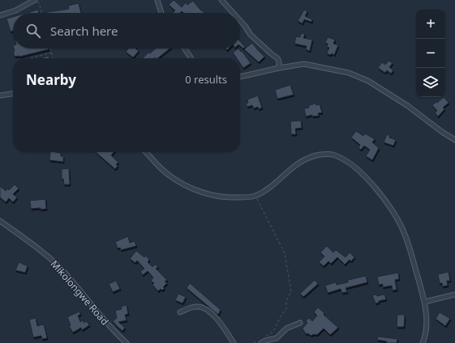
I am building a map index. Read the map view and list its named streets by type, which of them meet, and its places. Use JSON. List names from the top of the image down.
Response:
{
  "streets": {
    "street": ["Mikolongwe Road"]
  },
  "page": {
    "map_buttons": ["+", "−"],
    "search": "Search here",
    "heading": ["Nearby", "0 results"]
  }
}
